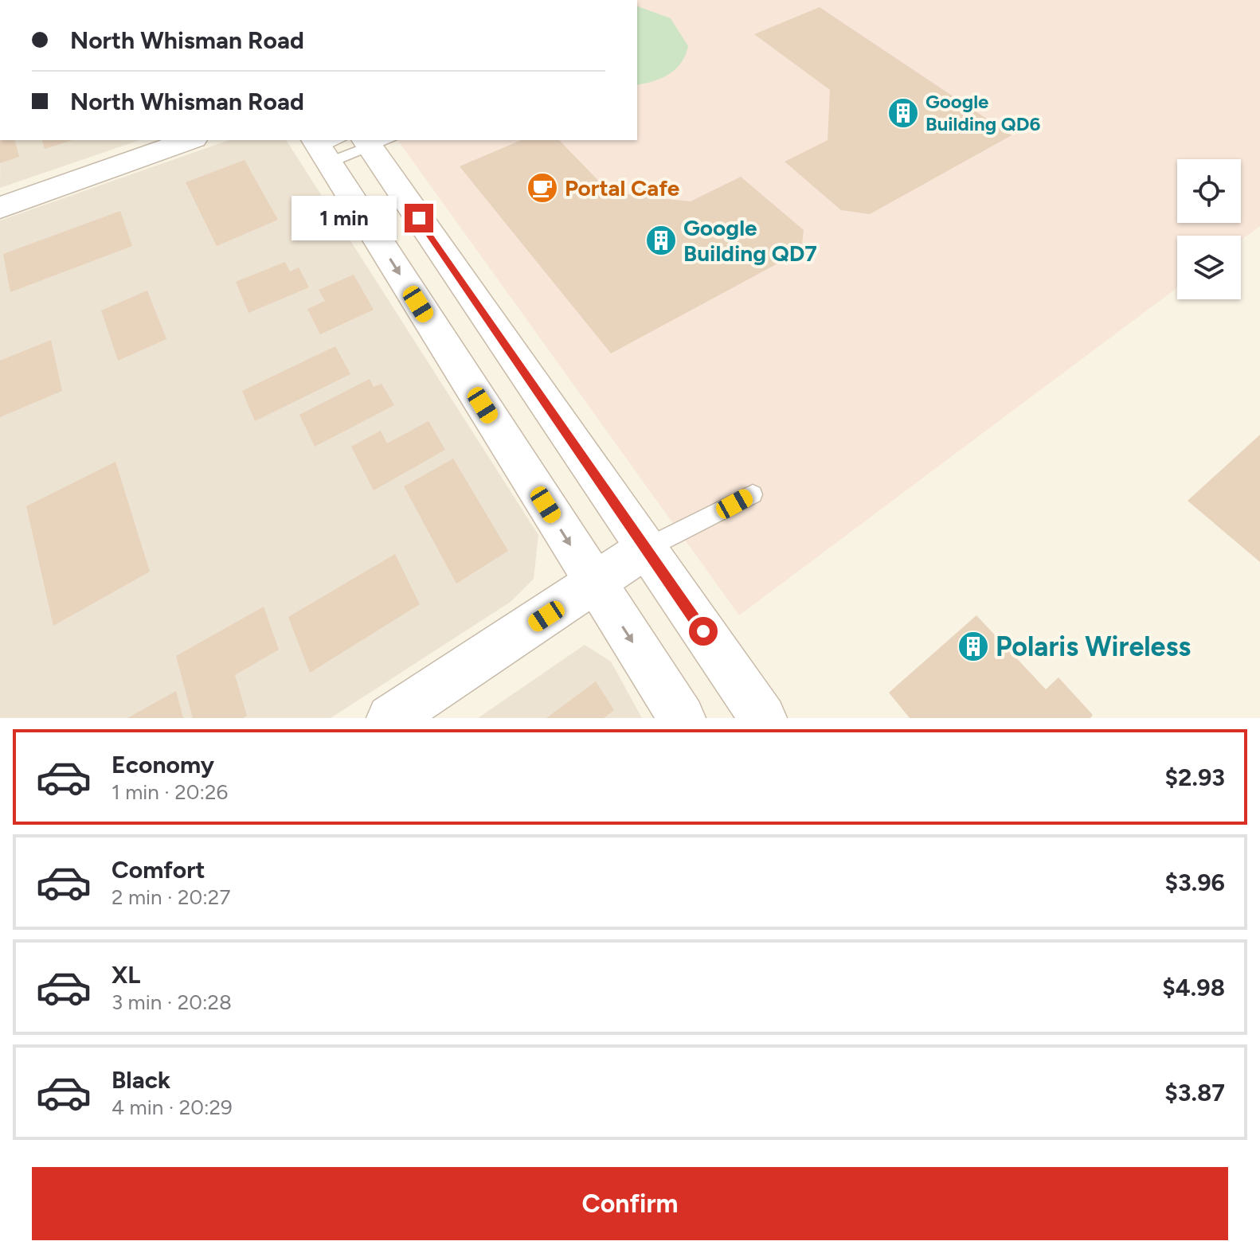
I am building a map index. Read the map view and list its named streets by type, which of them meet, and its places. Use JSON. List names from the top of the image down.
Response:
{
  "places": {
    "building": ["Google Building QD6", "Google Building QD7", "Polaris Wireless"],
    "cafe": ["Portal Cafe"]
  },
  "page": {
    "banner": ["North Whisman Road", "North Whisman Road"],
    "bubble": "1 min",
    "list": [
      {
        "name": "Economy",
        "note": "1 min · 20:26",
        "value": "$2.93"
      },
      {
        "name": "Comfort",
        "note": "2 min · 20:27",
        "value": "$3.96"
      },
      {
        "name": "XL",
        "note": "3 min · 20:28",
        "value": "$4.98"
      },
      {
        "name": "Black",
        "note": "4 min · 20:29",
        "value": "$3.87"
      }
    ],
    "buttons": "Confirm"
  }
}
